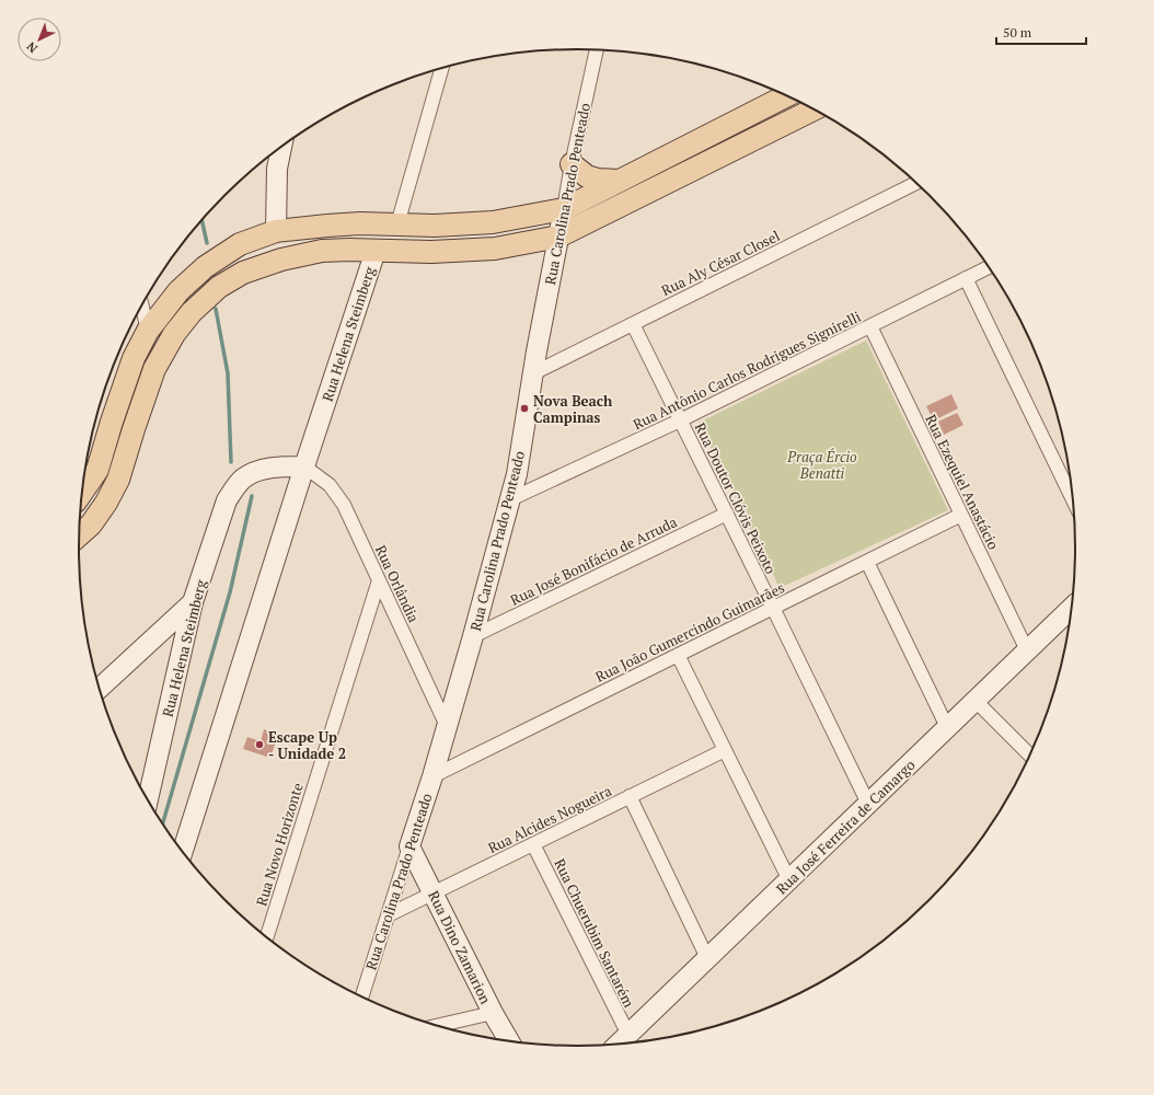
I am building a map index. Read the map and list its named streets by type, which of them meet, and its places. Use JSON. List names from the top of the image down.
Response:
{
  "streets": {
    "street": [
      "Rua Carolina Prado Penteado",
      "Rua Aly César Closel",
      "Rua Helena Steimberg",
      "Rua Antônio Carlos Rodrigues Signirelli",
      "Rua Ezequiel Anastácio",
      "Rua Doutor Clóvis Peixoto",
      "Rua José Bonifácio de Arruda",
      "Rua Orlândia",
      "Rua João Gumercindo Guimarães",
      "Rua Alcides Nogueira",
      "Rua José Ferreira de Camargo",
      "Rua Novo Horizonte",
      "Rua Chuerubim Santarém",
      "Rua Dino Zamarion"
    ]
  },
  "crossings": [
    ["Rua Carolina Prado Penteado", "Rua Aly César Closel"],
    ["Rua Carolina Prado Penteado", "Rua Antônio Carlos Rodrigues Signirelli"],
    ["Rua Carolina Prado Penteado", "Rua José Bonifácio de Arruda"],
    ["Rua Carolina Prado Penteado", "Rua Orlândia"],
    ["Rua Carolina Prado Penteado", "Rua João Gumercindo Guimarães"],
    ["Rua Carolina Prado Penteado", "Rua Alcides Nogueira"],
    ["Rua Carolina Prado Penteado", "Rua Dino Zamarion"],
    ["Rua Aly César Closel", "Rua Doutor Clóvis Peixoto"],
    ["Rua Helena Steimberg", "Rua Orlândia"],
    ["Rua Antônio Carlos Rodrigues Signirelli", "Rua Ezequiel Anastácio"],
    ["Rua Antônio Carlos Rodrigues Signirelli", "Rua Doutor Clóvis Peixoto"],
    ["Rua Ezequiel Anastácio", "Rua João Gumercindo Guimarães"],
    ["Rua Ezequiel Anastácio", "Rua José Ferreira de Camargo"],
    ["Rua Doutor Clóvis Peixoto", "Rua José Bonifácio de Arruda"],
    ["Rua Doutor Clóvis Peixoto", "Rua João Gumercindo Guimarães"],
    ["Rua Doutor Clóvis Peixoto", "Rua José Ferreira de Camargo"],
    ["Rua Orlândia", "Rua Novo Horizonte"],
    ["Rua Alcides Nogueira", "Rua Chuerubim Santarém"],
    ["Rua Alcides Nogueira", "Rua Dino Zamarion"],
    ["Rua José Ferreira de Camargo", "Rua Chuerubim Santarém"]
  ],
  "parks": ["Praça Ércio Benatti"],
  "places": ["Nova Beach Campinas", "Escape Up - Unidade 2"],
  "scale_bar": "50 m",
  "north": "bottom left"
}
